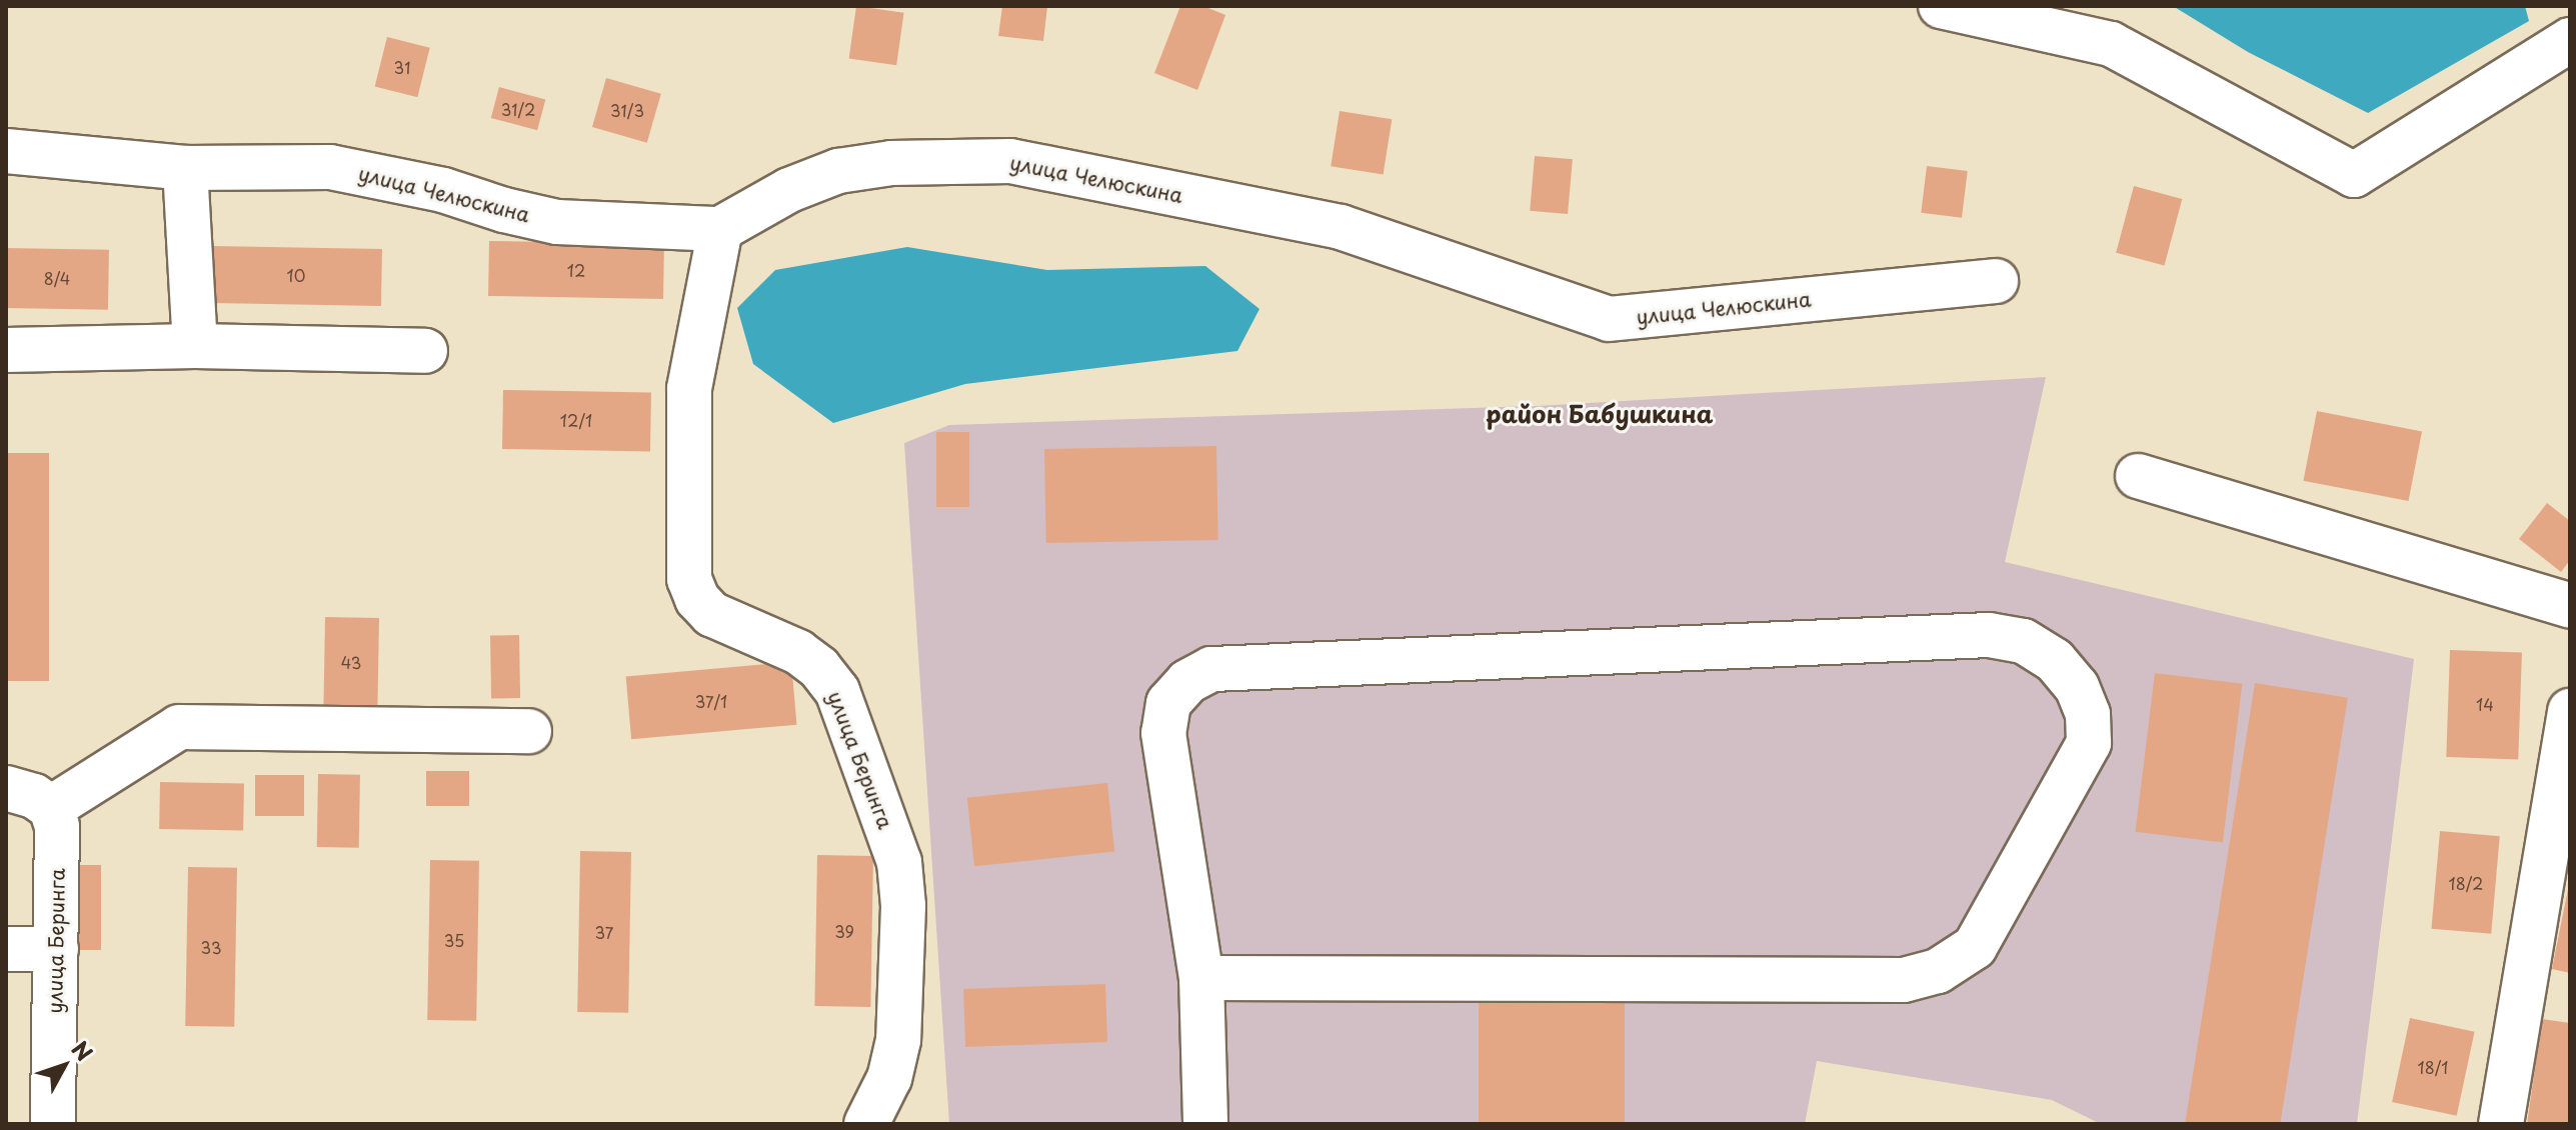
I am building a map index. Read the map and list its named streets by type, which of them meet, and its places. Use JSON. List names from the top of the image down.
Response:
{
  "streets": {
    "street": ["улица Челюскина", "улица Беринга"]
  },
  "crossings": [
    ["улица Челюскина", "улица Беринга"]
  ],
  "districts": ["район Бабушкина"],
  "house_numbers": [
    "31",
    "31/2",
    "31/3",
    "12",
    "10",
    "8/4",
    "12/1",
    "43",
    "37/1",
    "14",
    "18/2",
    "39",
    "37",
    "35",
    "33",
    "18/1"
  ],
  "north": "top right"
}
